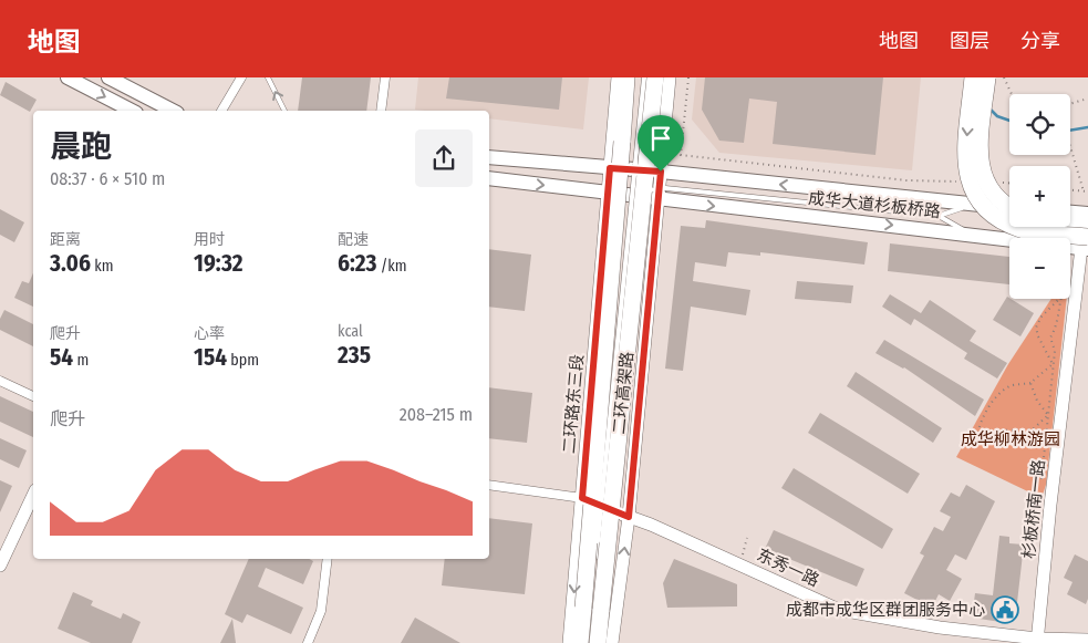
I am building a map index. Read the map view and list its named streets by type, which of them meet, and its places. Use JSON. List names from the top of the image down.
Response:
{
  "streets": {
    "highway": ["二环高架路"],
    "main road": [
      "成华大道杉板桥路",
      "二环路东三段",
      "杉板桥南一路",
      "东秀一路"
    ]
  },
  "crossings": [
    ["成华大道杉板桥路", "二环路东三段"],
    ["成华大道杉板桥路", "杉板桥南一路"],
    ["二环路东三段", "东秀一路"],
    ["杉板桥南一路", "东秀一路"]
  ],
  "parks": ["成华柳林游园"],
  "places": {
    "public building": ["成都市成华区群团服务中心"]
  },
  "page": {
    "header": "地图",
    "nav": ["地图", "图层", "分享"],
    "map_buttons": ["+", "−"],
    "heading": ["晨跑", "08:37 · 6 × 510 m"],
    "stats": [
      ["距离", "3.06 km"],
      ["用时", "19:32"],
      ["配速", "6:23 /km"],
      ["爬升", "54 m"],
      ["心率", "154 bpm"],
      ["kcal", "235"]
    ],
    "chart": ["爬升", "208–215 m"]
  }
}
